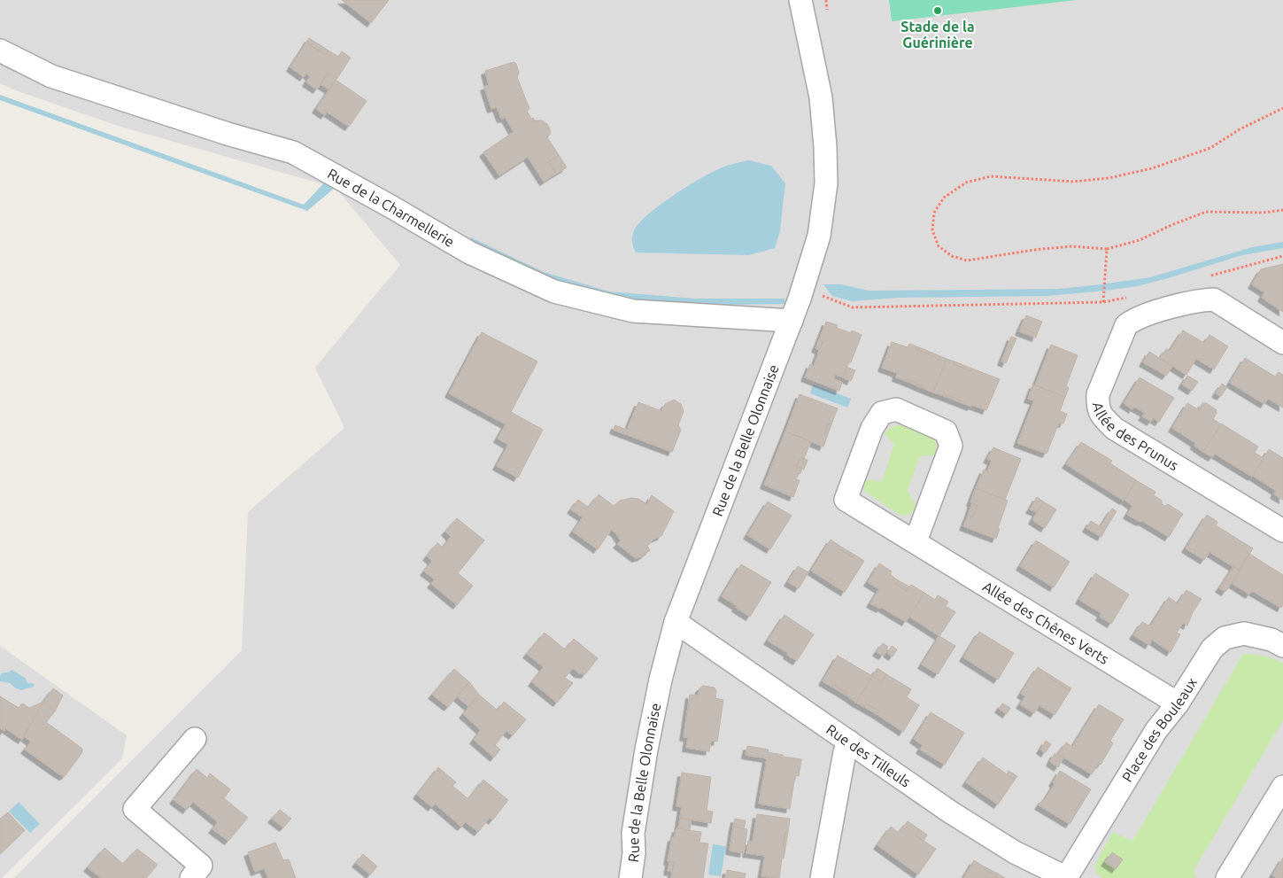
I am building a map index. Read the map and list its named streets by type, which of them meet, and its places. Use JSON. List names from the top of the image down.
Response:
{
  "streets": {
    "street": [
      "Rue de la Charmellerie",
      "Allée des Prunus",
      "Rue de la Belle Olonnaise",
      "Allée des Chênes Verts",
      "Place des Bouleaux",
      "Rue des Tilleuls"
    ]
  },
  "crossings": [
    ["Rue de la Charmellerie", "Rue de la Belle Olonnaise"],
    ["Rue de la Belle Olonnaise", "Rue des Tilleuls"],
    ["Allée des Chênes Verts", "Place des Bouleaux"],
    ["Place des Bouleaux", "Rue des Tilleuls"]
  ],
  "places": ["Stade de la Guérinière"]
}
